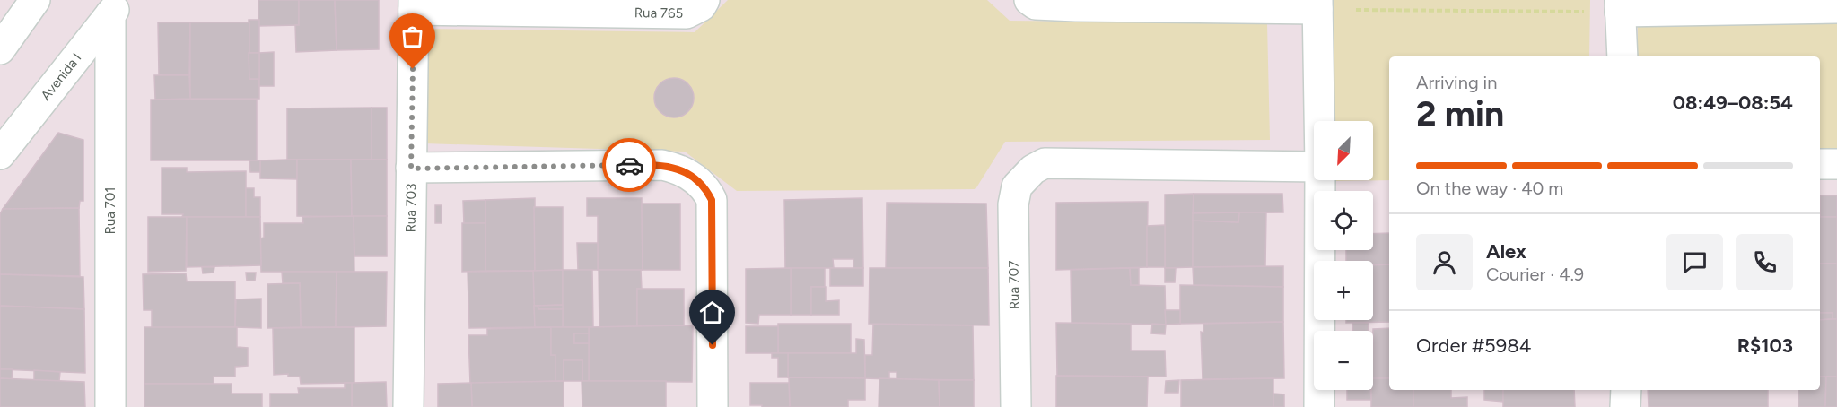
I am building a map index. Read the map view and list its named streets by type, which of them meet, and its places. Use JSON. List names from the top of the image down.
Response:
{
  "streets": {
    "street": [
      "Rua 765",
      "Avenida I",
      "Rua 703",
      "Rua 701",
      "Rua 707"
    ]
  },
  "crossings": [
    ["Rua 765", "Rua 703"],
    ["Avenida I", "Rua 701"]
  ],
  "north": "bottom left",
  "page": {
    "heading": ["2 min", "Arriving in", "08:49–08:54"],
    "panel": [
      "Alex",
      "Courier · 4.9",
      "Order #5984",
      "R$103"
    ],
    "map_buttons": ["+", "−"],
    "bar": "On the way · 40 m"
  }
}
